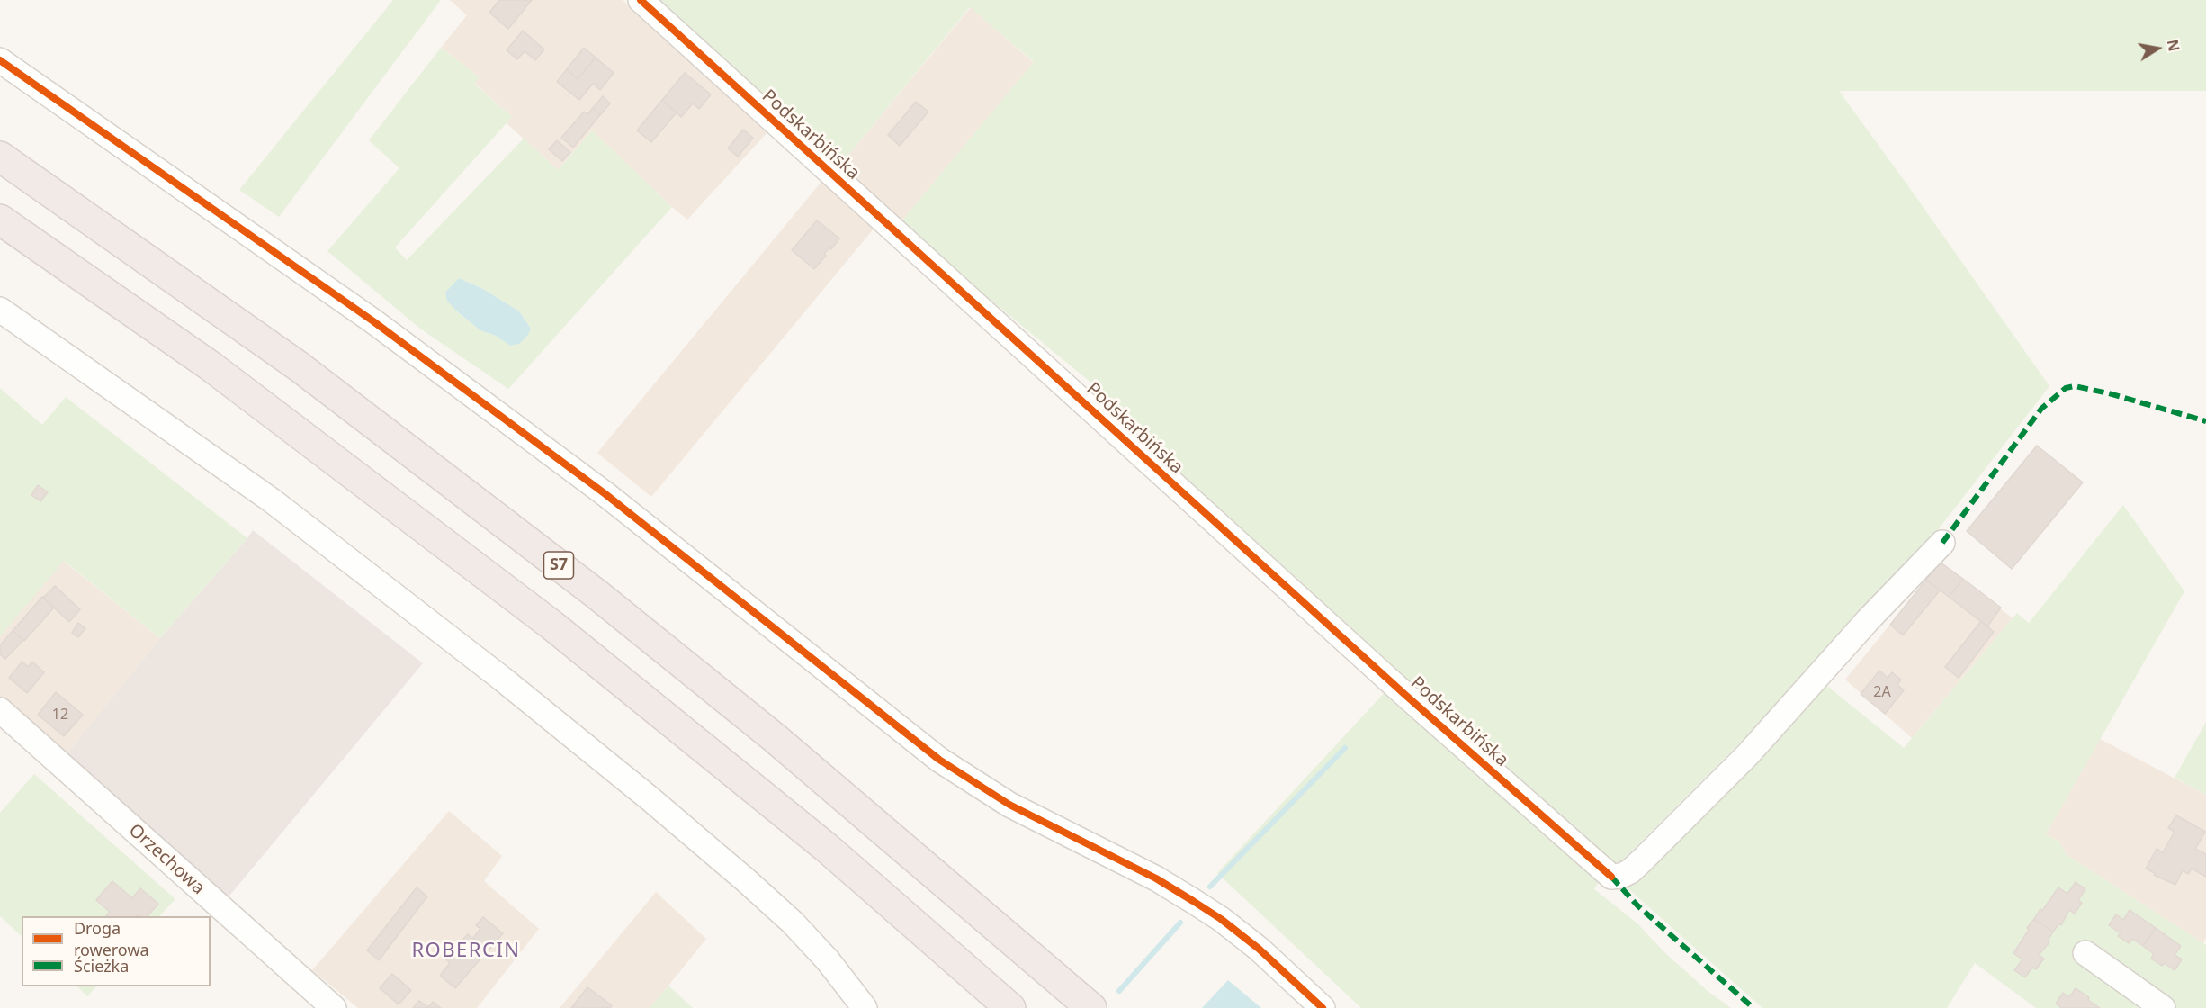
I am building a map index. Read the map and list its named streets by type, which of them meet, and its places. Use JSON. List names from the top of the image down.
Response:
{
  "streets": {
    "highway": ["S7"],
    "street": ["Podskarbińska", "Orzechowa"]
  },
  "districts": ["ROBERCIN"],
  "house_numbers": ["2A", "12"],
  "legend": ["Droga rowerowa", "Ścieżka"],
  "north": "right"
}
